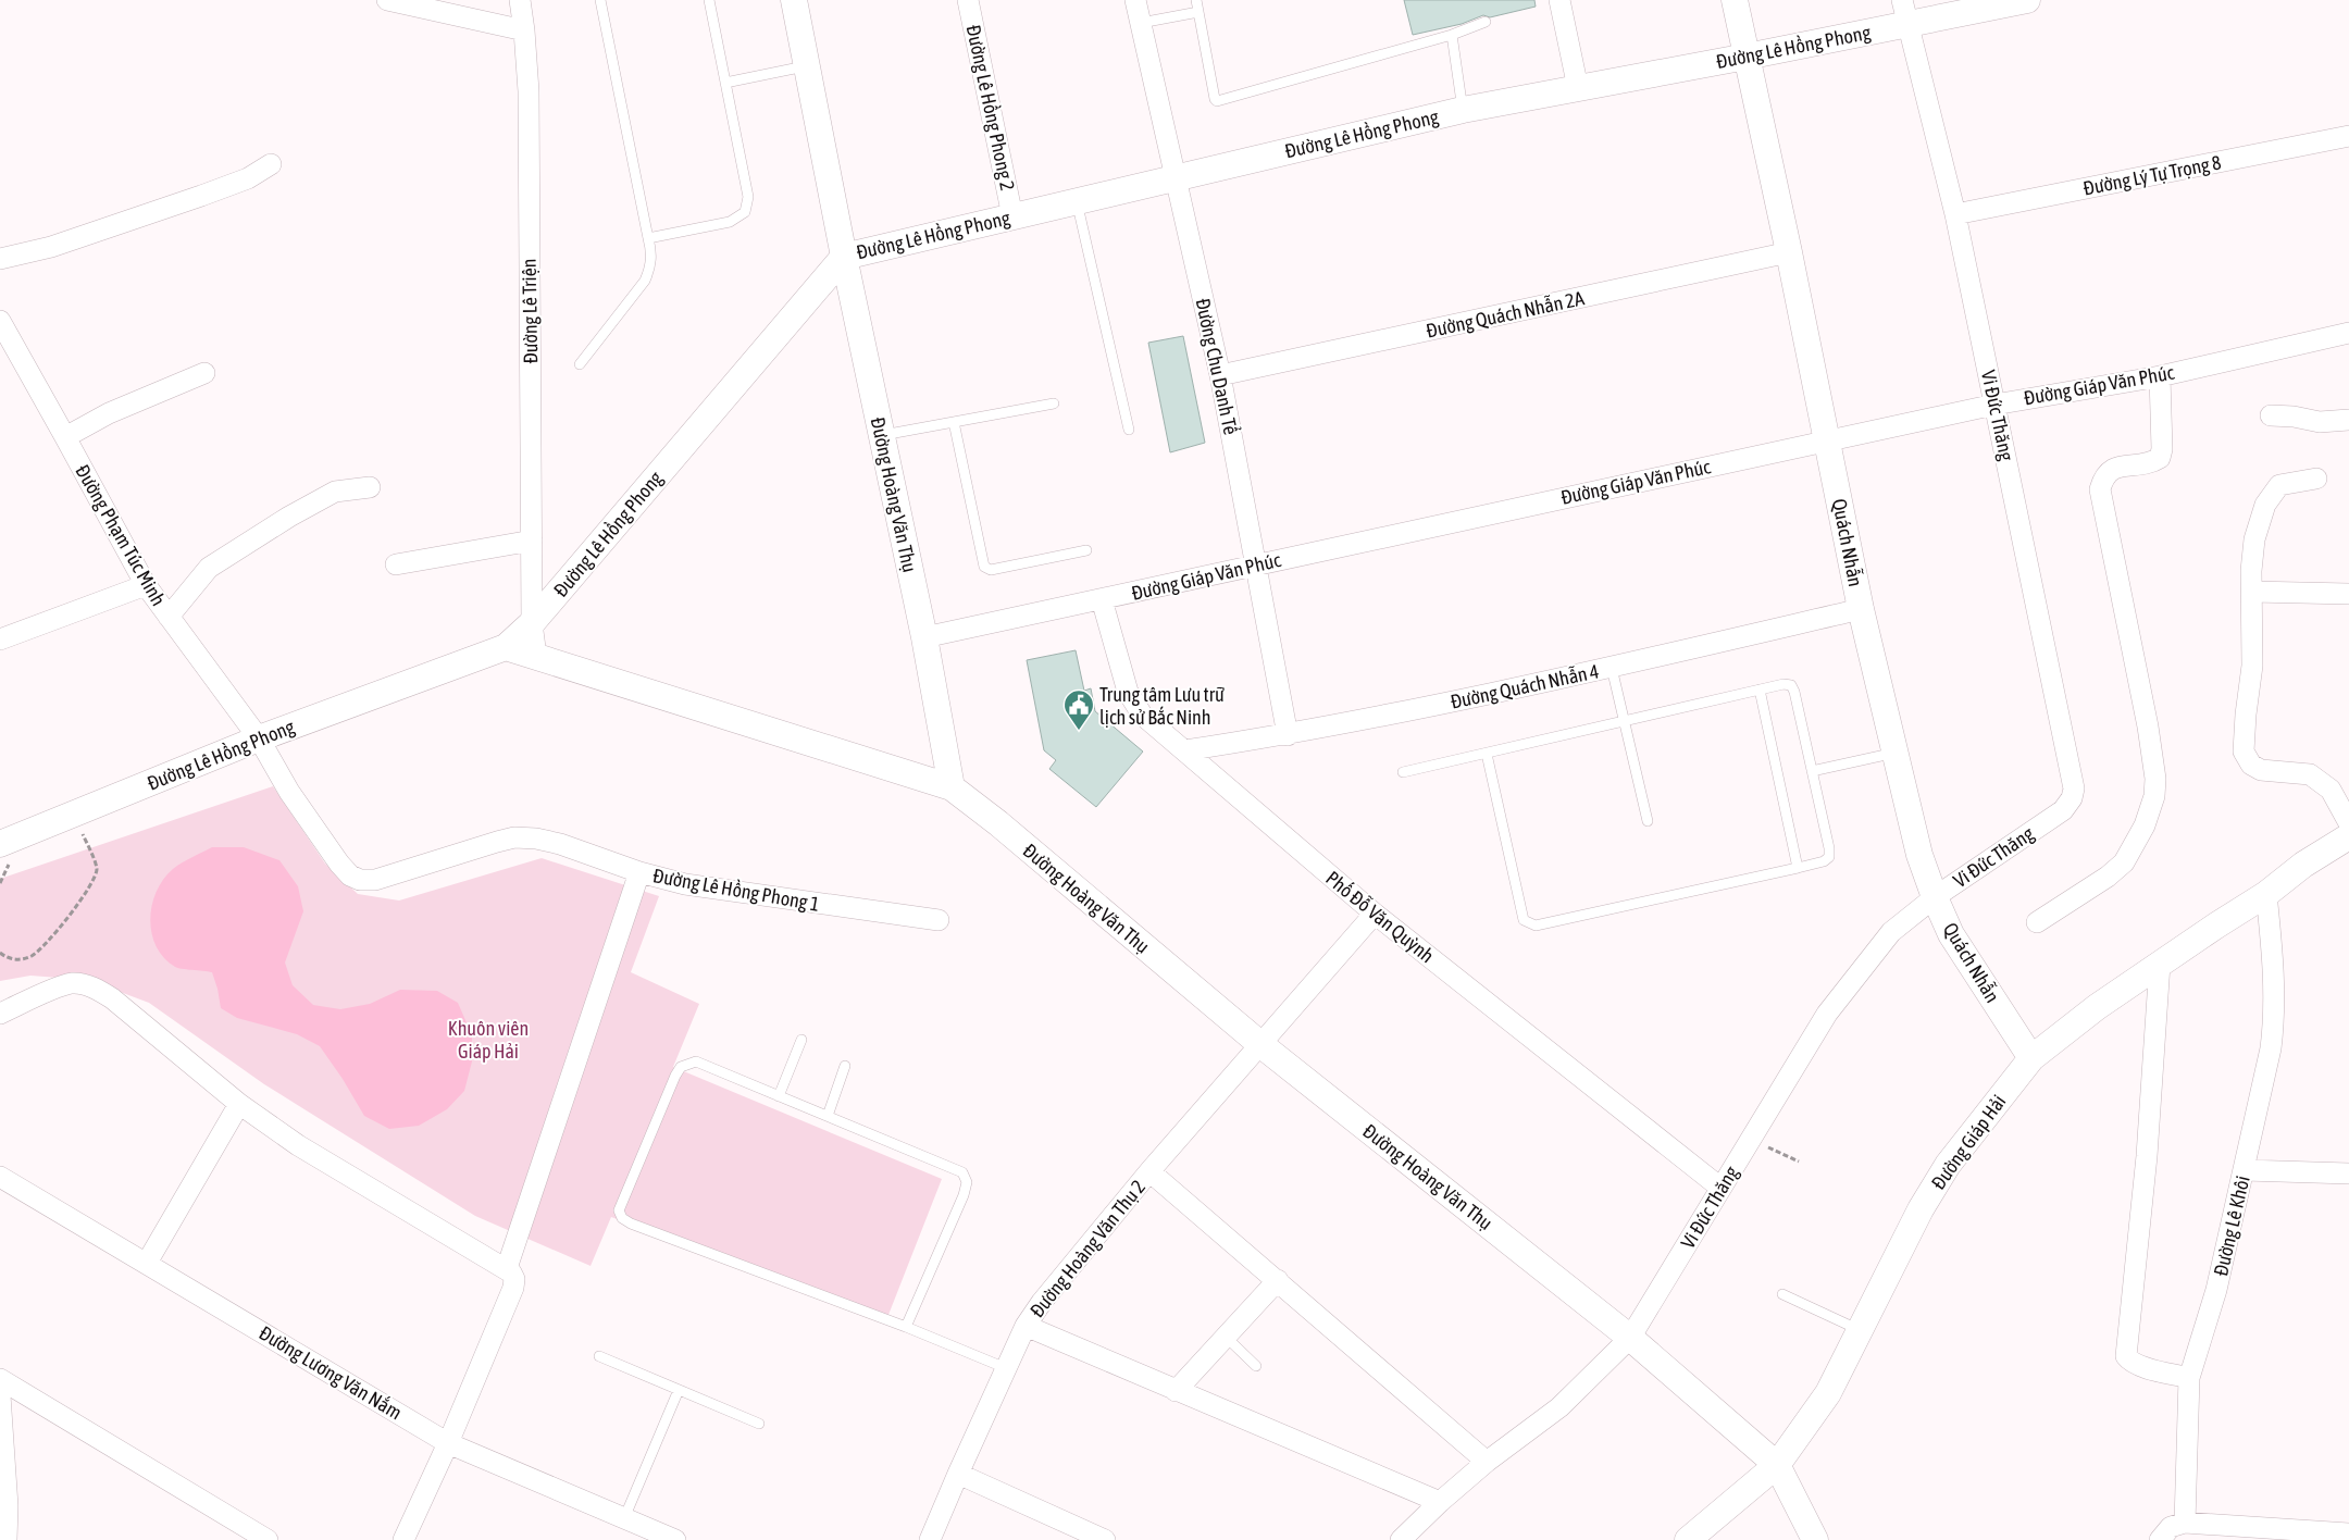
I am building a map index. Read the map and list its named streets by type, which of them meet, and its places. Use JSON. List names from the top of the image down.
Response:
{
  "streets": {
    "street": [
      "Đường Lê Hồng Phong",
      "Đường Lê Hồng Phong 2",
      "Đường Lý Tự Trọng 8",
      "Đường Lê Triện",
      "Đường Quách Nhẫn 2A",
      "Đường Chu Danh Tể",
      "Đường Giáp Văn Phúc",
      "Vi Đức Thăng",
      "Đường Hoàng Văn Thụ",
      "Đường Phạm Túc Minh",
      "Quách Nhẫn",
      "Đường Quách Nhẫn 4",
      "Đường Lê Hồng Phong 1",
      "Phố Đỗ Văn Quỳnh",
      "Đường Giáp Hải",
      "Đường Lê Khôi",
      "Đường Hoàng Văn Thụ 2",
      "Đường Lương Văn Nắm"
    ]
  },
  "crossings": [
    ["Đường Lê Hồng Phong", "Đường Lê Hồng Phong 2"],
    ["Đường Lê Hồng Phong", "Đường Lê Triện"],
    ["Đường Lê Hồng Phong", "Đường Chu Danh Tể"],
    ["Đường Lê Hồng Phong", "Vi Đức Thăng"],
    ["Đường Lê Hồng Phong", "Đường Hoàng Văn Thụ"],
    ["Đường Lê Hồng Phong", "Đường Phạm Túc Minh"],
    ["Đường Lê Hồng Phong", "Quách Nhẫn"],
    ["Đường Lê Hồng Phong", "Đường Lê Hồng Phong 1"],
    ["Đường Lý Tự Trọng 8", "Vi Đức Thăng"],
    ["Đường Quách Nhẫn 2A", "Đường Chu Danh Tể"],
    ["Đường Quách Nhẫn 2A", "Quách Nhẫn"],
    ["Đường Chu Danh Tể", "Đường Giáp Văn Phúc"],
    ["Đường Chu Danh Tể", "Đường Quách Nhẫn 4"],
    ["Đường Giáp Văn Phúc", "Vi Đức Thăng"],
    ["Đường Giáp Văn Phúc", "Đường Hoàng Văn Thụ"],
    ["Đường Giáp Văn Phúc", "Quách Nhẫn"],
    ["Đường Giáp Văn Phúc", "Phố Đỗ Văn Quỳnh"],
    ["Vi Đức Thăng", "Đường Hoàng Văn Thụ"],
    ["Vi Đức Thăng", "Quách Nhẫn"],
    ["Vi Đức Thăng", "Phố Đỗ Văn Quỳnh"],
    ["Đường Hoàng Văn Thụ", "Đường Giáp Hải"],
    ["Đường Hoàng Văn Thụ", "Đường Hoàng Văn Thụ 2"],
    ["Đường Phạm Túc Minh", "Đường Lê Hồng Phong 1"],
    ["Quách Nhẫn", "Đường Quách Nhẫn 4"],
    ["Quách Nhẫn", "Đường Giáp Hải"],
    ["Đường Quách Nhẫn 4", "Phố Đỗ Văn Quỳnh"],
    ["Phố Đỗ Văn Quỳnh", "Đường Hoàng Văn Thụ 2"],
    ["Đường Giáp Hải", "Đường Lê Khôi"]
  ],
  "parks": ["Khuôn viên Giáp Hải"],
  "places": {
    "public building": ["Trung tâm Lưu trữ lịch sử Bắc Ninh"]
  }
}
